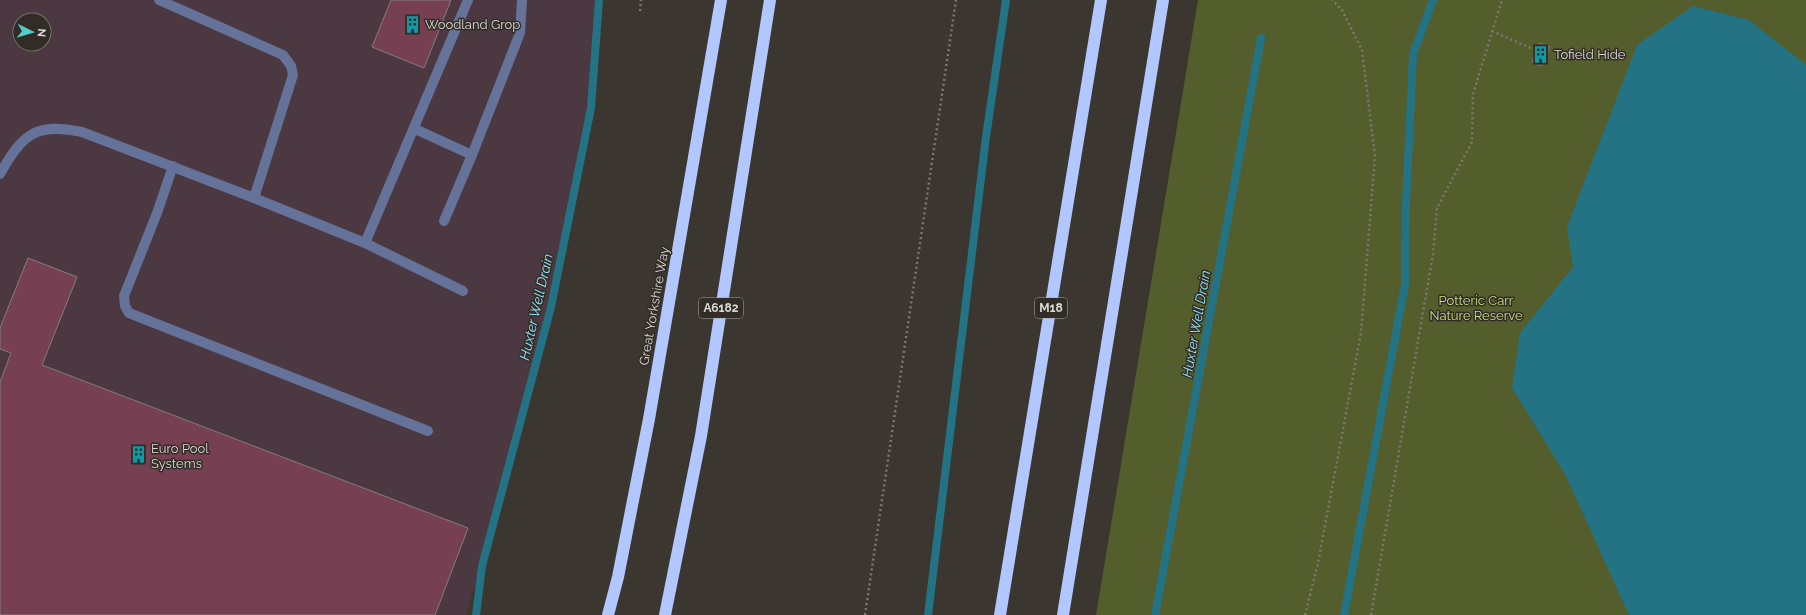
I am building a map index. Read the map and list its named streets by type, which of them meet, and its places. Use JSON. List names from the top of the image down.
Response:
{
  "streets": {
    "highway": ["Great Yorkshire Way", "A6182", "M18"]
  },
  "water": ["Huxter Well Drain"],
  "parks": ["Potteric Carr Nature Reserve"],
  "places": {
    "building": ["Woodland Grop", "Tofield Hide", "Euro Pool Systems"]
  },
  "north": "right"
}
